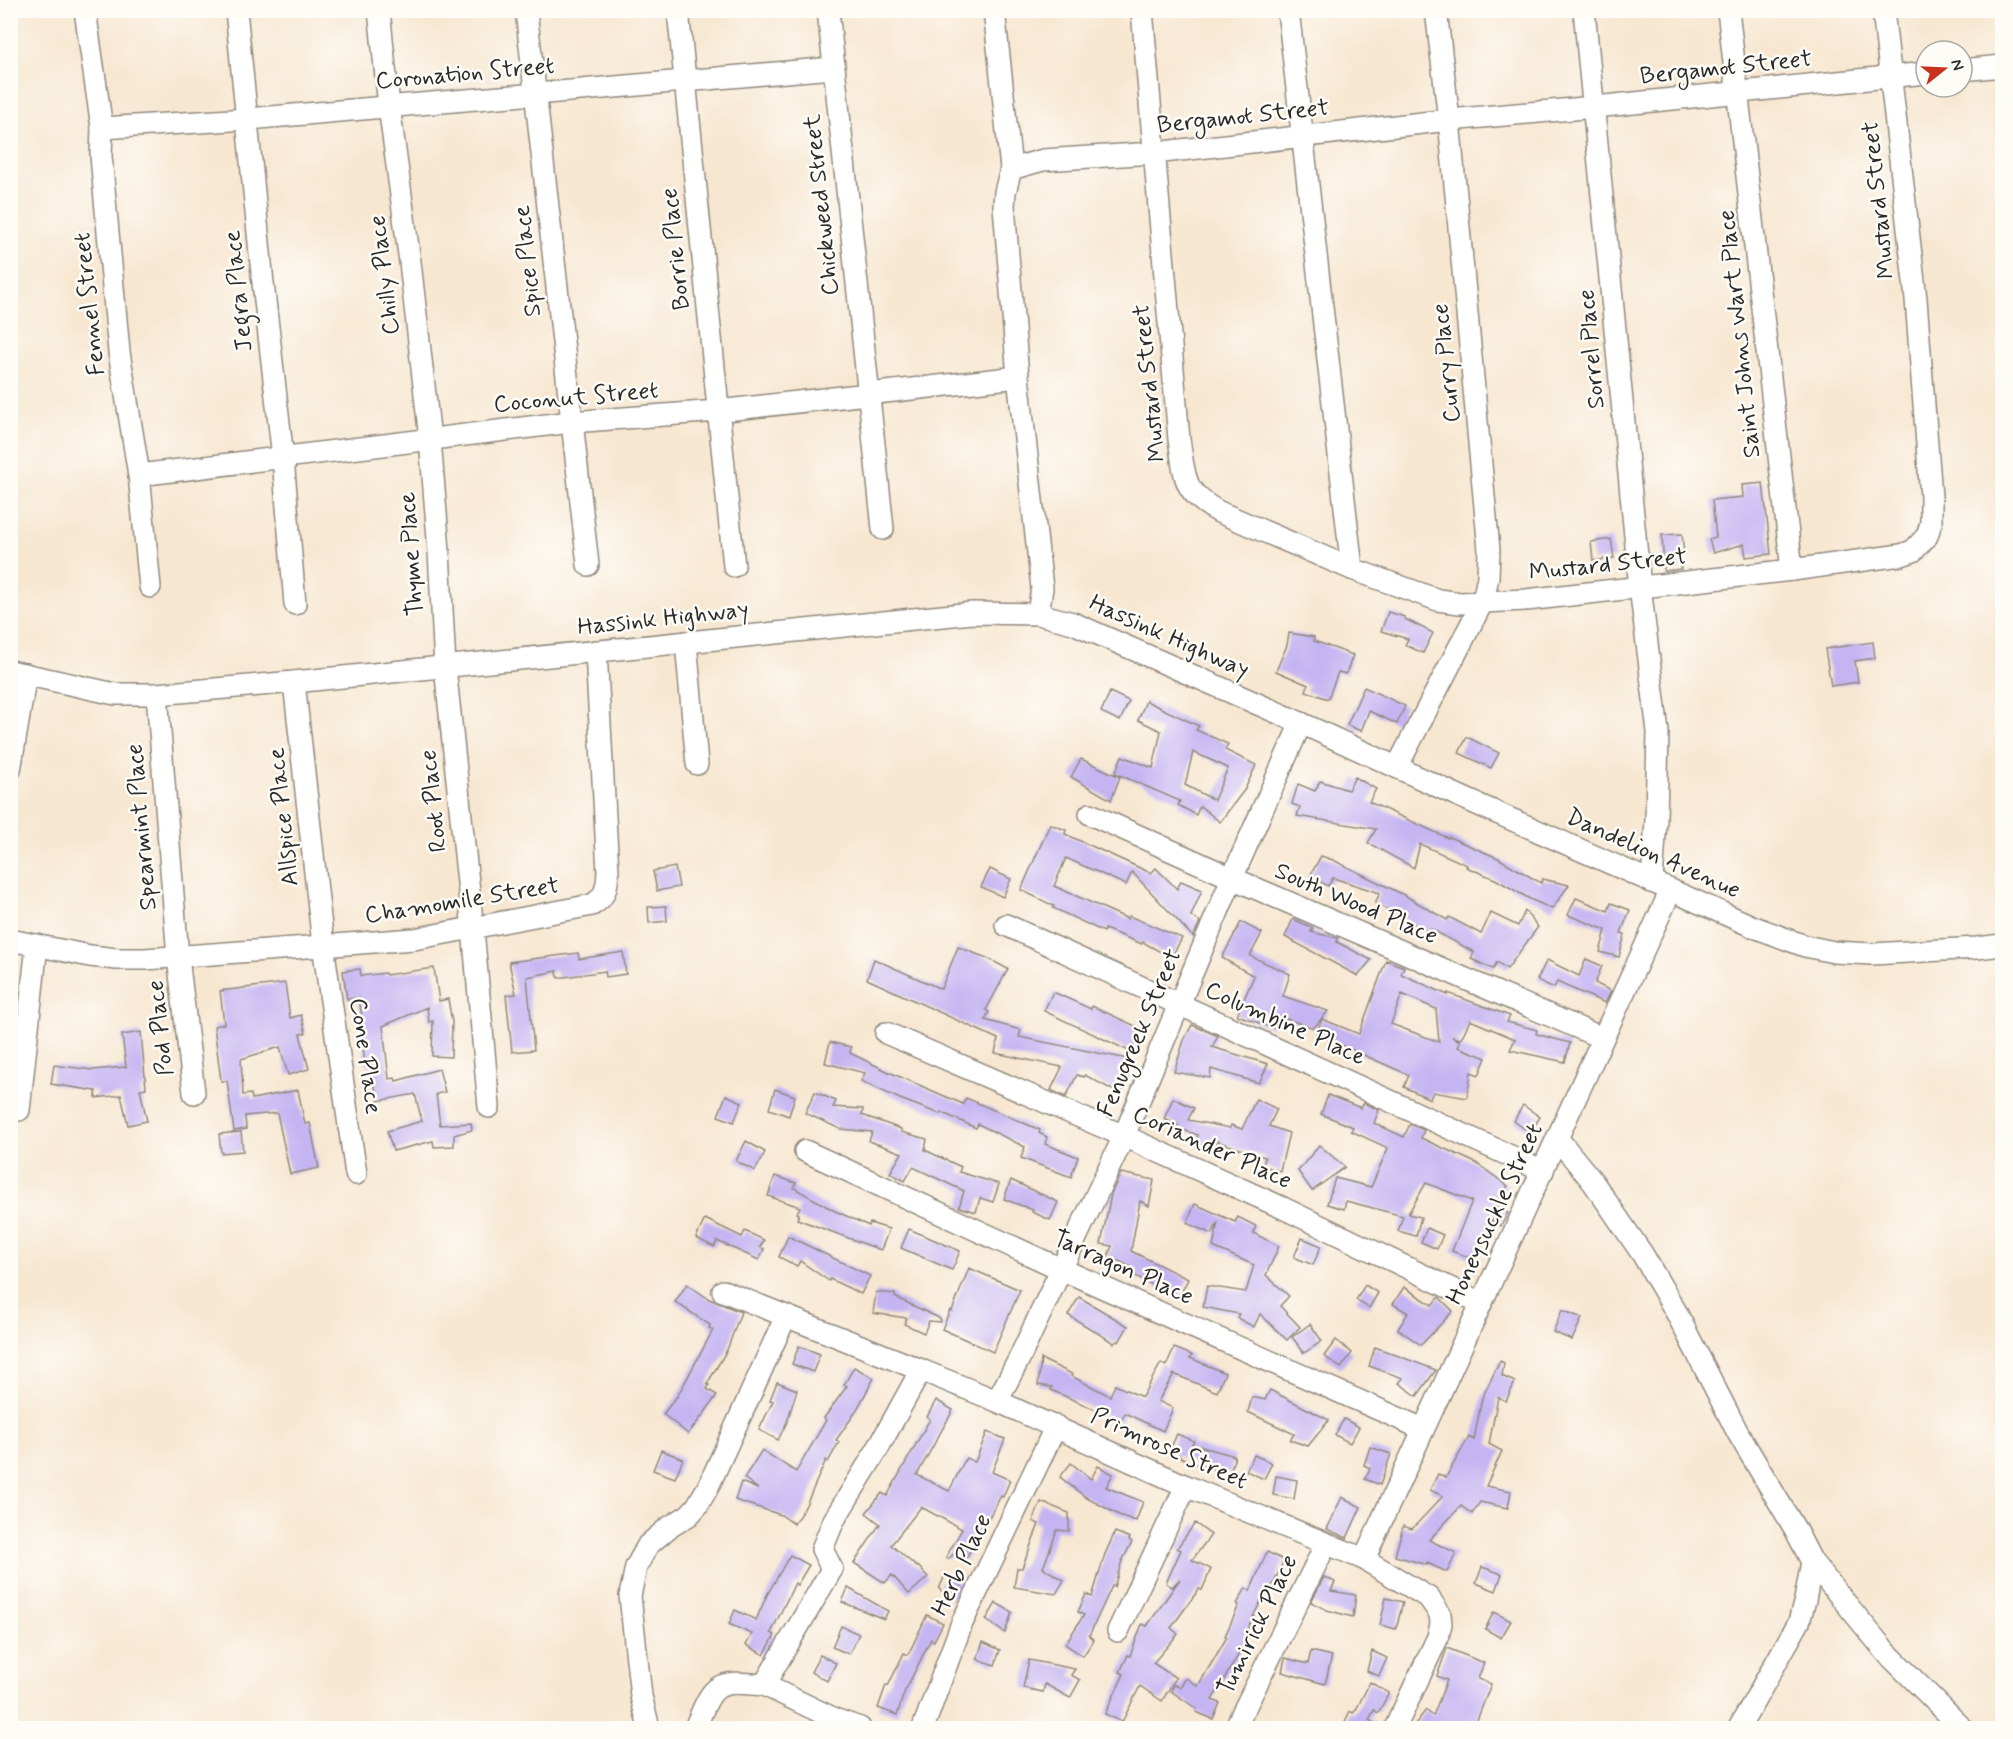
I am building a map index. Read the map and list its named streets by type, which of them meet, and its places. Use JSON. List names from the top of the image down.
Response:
{
  "streets": {
    "street": [
      "Bergamot Street",
      "Coronation Street",
      "Mustard Street",
      "Chickweed Street",
      "Borrie Place",
      "Spice Place",
      "Chilly Place",
      "Jegra Place",
      "Fennel Street",
      "Saint Johns Wart Place",
      "Sorrel Place",
      "Curry Place",
      "Coconut Street",
      "Thyme Place",
      "Hassink Highway",
      "Root Place",
      "Allspice Place",
      "Spearmint Place",
      "Dandelion Avenue",
      "Chamomile Street",
      "South Wood Place",
      "Columbine Place",
      "Pod Place",
      "Fenugreek Street",
      "Cone Place",
      "Coriander Place",
      "Honeysuckle Street",
      "Tarragon Place",
      "Primrose Street",
      "Herb Place",
      "Tumirick Place"
    ]
  },
  "crossings": [
    ["Bergamot Street", "Mustard Street"],
    ["Bergamot Street", "Saint Johns Wart Place"],
    ["Bergamot Street", "Sorrel Place"],
    ["Bergamot Street", "Curry Place"],
    ["Coronation Street", "Chickweed Street"],
    ["Coronation Street", "Borrie Place"],
    ["Coronation Street", "Spice Place"],
    ["Coronation Street", "Chilly Place"],
    ["Coronation Street", "Jegra Place"],
    ["Coronation Street", "Fennel Street"],
    ["Mustard Street", "Saint Johns Wart Place"],
    ["Mustard Street", "Sorrel Place"],
    ["Mustard Street", "Curry Place"],
    ["Chickweed Street", "Coconut Street"],
    ["Borrie Place", "Coconut Street"],
    ["Spice Place", "Coconut Street"],
    ["Chilly Place", "Coconut Street"],
    ["Chilly Place", "Thyme Place"],
    ["Jegra Place", "Coconut Street"],
    ["Fennel Street", "Coconut Street"],
    ["Sorrel Place", "Dandelion Avenue"],
    ["Sorrel Place", "Honeysuckle Street"],
    ["Curry Place", "Dandelion Avenue"],
    ["Coconut Street", "Thyme Place"],
    ["Thyme Place", "Hassink Highway"],
    ["Thyme Place", "Root Place"],
    ["Hassink Highway", "Root Place"],
    ["Hassink Highway", "Allspice Place"],
    ["Hassink Highway", "Spearmint Place"],
    ["Hassink Highway", "Dandelion Avenue"],
    ["Hassink Highway", "Chamomile Street"],
    ["Hassink Highway", "Fenugreek Street"],
    ["Root Place", "Chamomile Street"],
    ["Allspice Place", "Chamomile Street"],
    ["Allspice Place", "Cone Place"],
    ["Spearmint Place", "Chamomile Street"],
    ["Spearmint Place", "Pod Place"],
    ["Dandelion Avenue", "Fenugreek Street"],
    ["Dandelion Avenue", "Honeysuckle Street"],
    ["Chamomile Street", "Pod Place"],
    ["Chamomile Street", "Cone Place"],
    ["South Wood Place", "Fenugreek Street"],
    ["South Wood Place", "Honeysuckle Street"],
    ["Columbine Place", "Fenugreek Street"],
    ["Columbine Place", "Honeysuckle Street"],
    ["Fenugreek Street", "Coriander Place"],
    ["Fenugreek Street", "Tarragon Place"],
    ["Fenugreek Street", "Primrose Street"],
    ["Coriander Place", "Honeysuckle Street"],
    ["Honeysuckle Street", "Tarragon Place"],
    ["Honeysuckle Street", "Primrose Street"],
    ["Primrose Street", "Herb Place"],
    ["Primrose Street", "Tumirick Place"]
  ],
  "north": "right"
}
